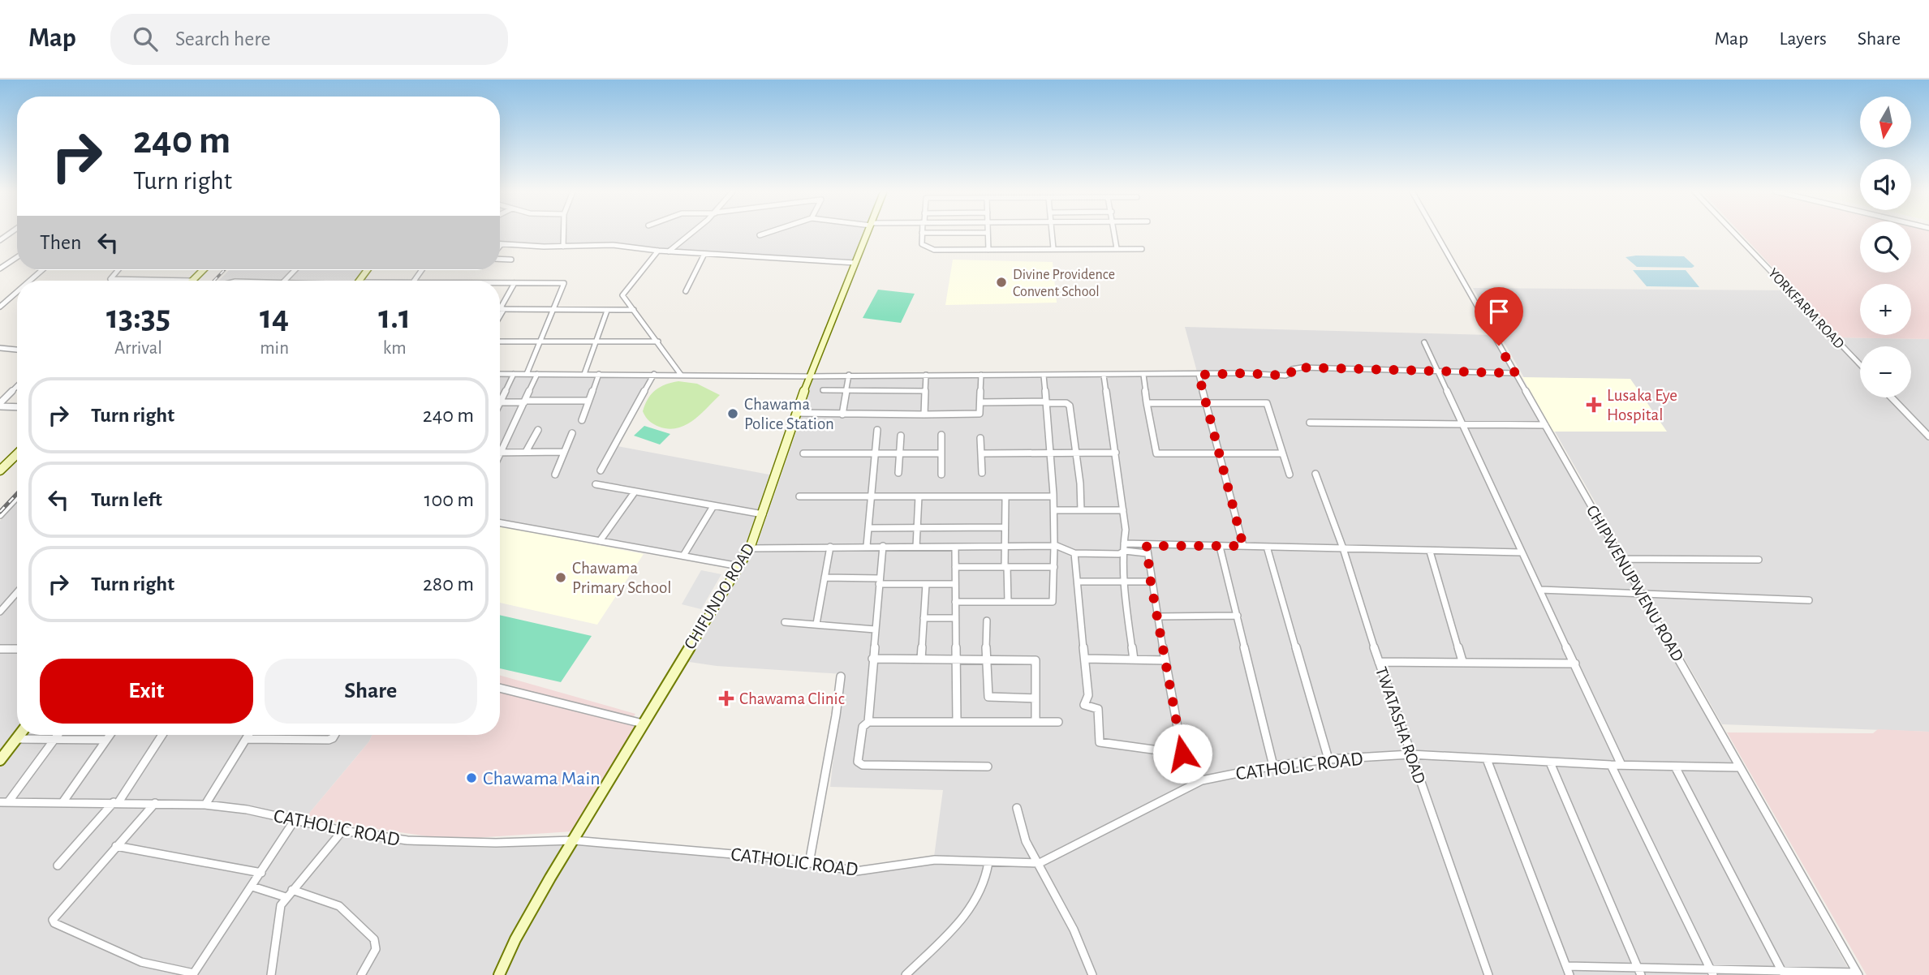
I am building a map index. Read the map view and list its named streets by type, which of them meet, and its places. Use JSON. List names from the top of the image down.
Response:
{
  "streets": {
    "street": [
      "YORKFARM ROAD",
      "CHIPWENUPWENU ROAD",
      "CHIFUNDO ROAD",
      "TWATASHA ROAD",
      "CATHOLIC ROAD"
    ]
  },
  "crossings": [
    ["CHIPWENUPWENU ROAD", "CATHOLIC ROAD"],
    ["CHIFUNDO ROAD", "CATHOLIC ROAD"],
    ["TWATASHA ROAD", "CATHOLIC ROAD"]
  ],
  "places": {
    "other": [
      "Divine Providence Convent School",
      "Chawama Police Station",
      "Chawama Primary School",
      "Chawama Main"
    ],
    "health": ["Lusaka Eye Hospital", "Chawama Clinic"]
  },
  "north": "bottom",
  "page": {
    "header": "Map",
    "search": "Search here",
    "nav": ["Map", "Layers", "Share"],
    "map_buttons": ["+", "−"],
    "turn": ["240 m", "Turn right"],
    "then": "Then",
    "eta": [
      "13:35",
      "Arrival",
      "14",
      "min",
      "1.1",
      "km"
    ],
    "list": [
      {
        "name": "Turn right",
        "value": "240 m"
      },
      {
        "name": "Turn left",
        "value": "100 m"
      },
      {
        "name": "Turn right",
        "value": "280 m"
      }
    ],
    "buttons": ["Exit", "Share"]
  }
}
